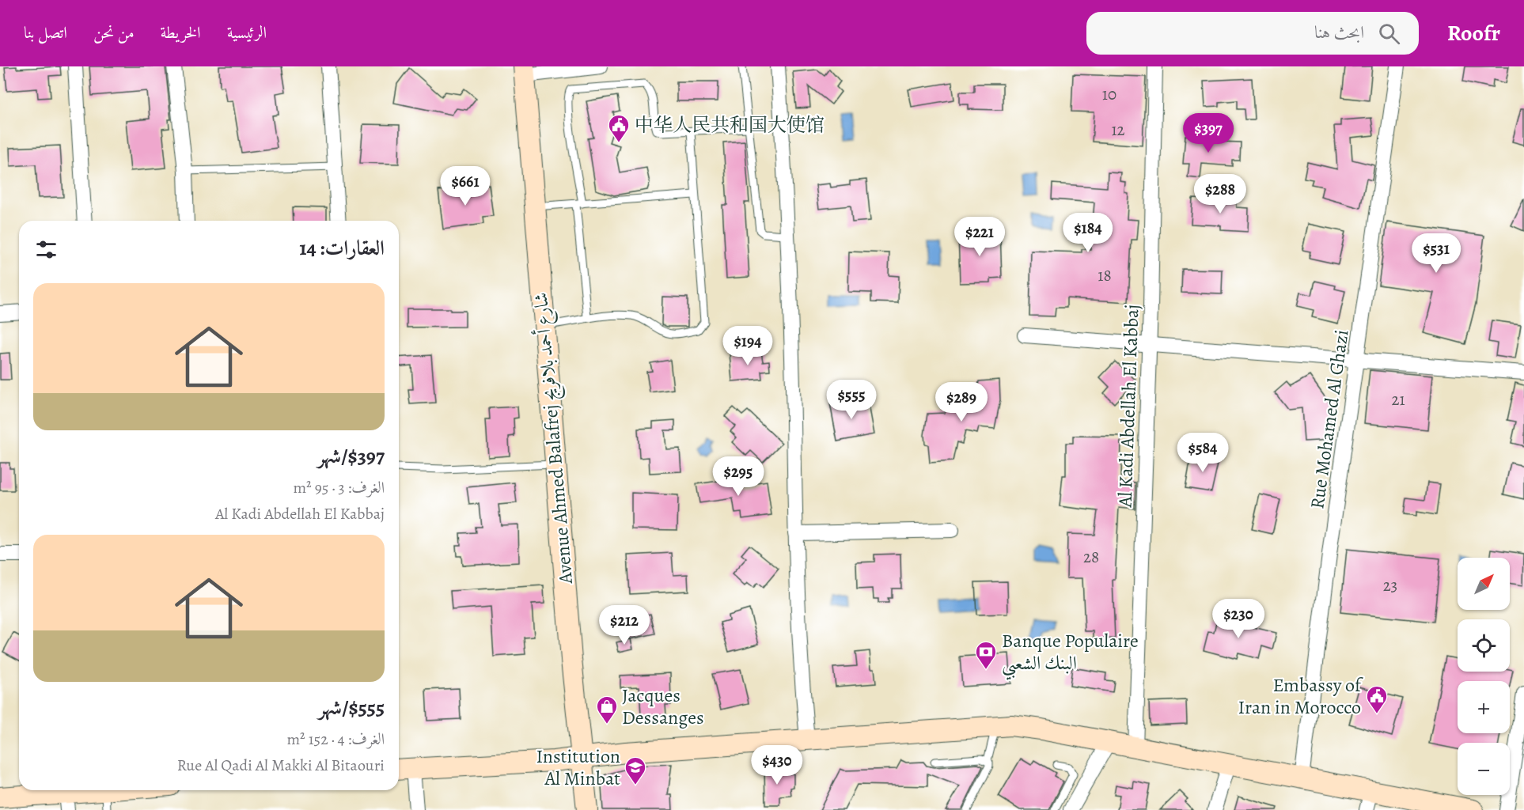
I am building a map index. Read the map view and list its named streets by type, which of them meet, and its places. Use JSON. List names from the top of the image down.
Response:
{
  "streets": {
    "main road": ["Avenue Ahmed Balafrej شارع أحمد بلافريج"],
    "street": ["Al Kadi Abdellah El Kabbaj", "Rue Mohamed Al Ghazi"]
  },
  "places": {
    "public building": ["中华人民共和国大使馆", "Embassy of Iran in Morocco"],
    "bank": ["Banque Populaire البنك الشعبي"],
    "shop": ["Jacques Dessanges"],
    "school or university": ["Institution Al Minbat"]
  },
  "house_numbers": [
    "10",
    "12",
    "18",
    "21",
    "28",
    "23"
  ],
  "north": "top right",
  "page": {
    "header": "Roofr",
    "search": "ابحث هنا",
    "nav": [
      "الرئيسية",
      "الخريطة",
      "من نحن",
      "اتصل بنا"
    ],
    "price": [
      "$397",
      "$661",
      "$288",
      "$184",
      "$221",
      "$531",
      "$194",
      "$555",
      "$289",
      "$584",
      "$295",
      "$230",
      "$212",
      "$430"
    ],
    "heading": "العقارات: 14",
    "list": [
      {
        "name": "$397/شهر",
        "note": "الغرف: 3 · 95 m² · Al Kadi Abdellah El Kabbaj"
      },
      {
        "name": "$555/شهر",
        "note": "الغرف: 4 · 152 m² · Rue Al Qadi Al Makki Al Bitaouri"
      }
    ],
    "map_buttons": ["+", "−"]
  }
}
